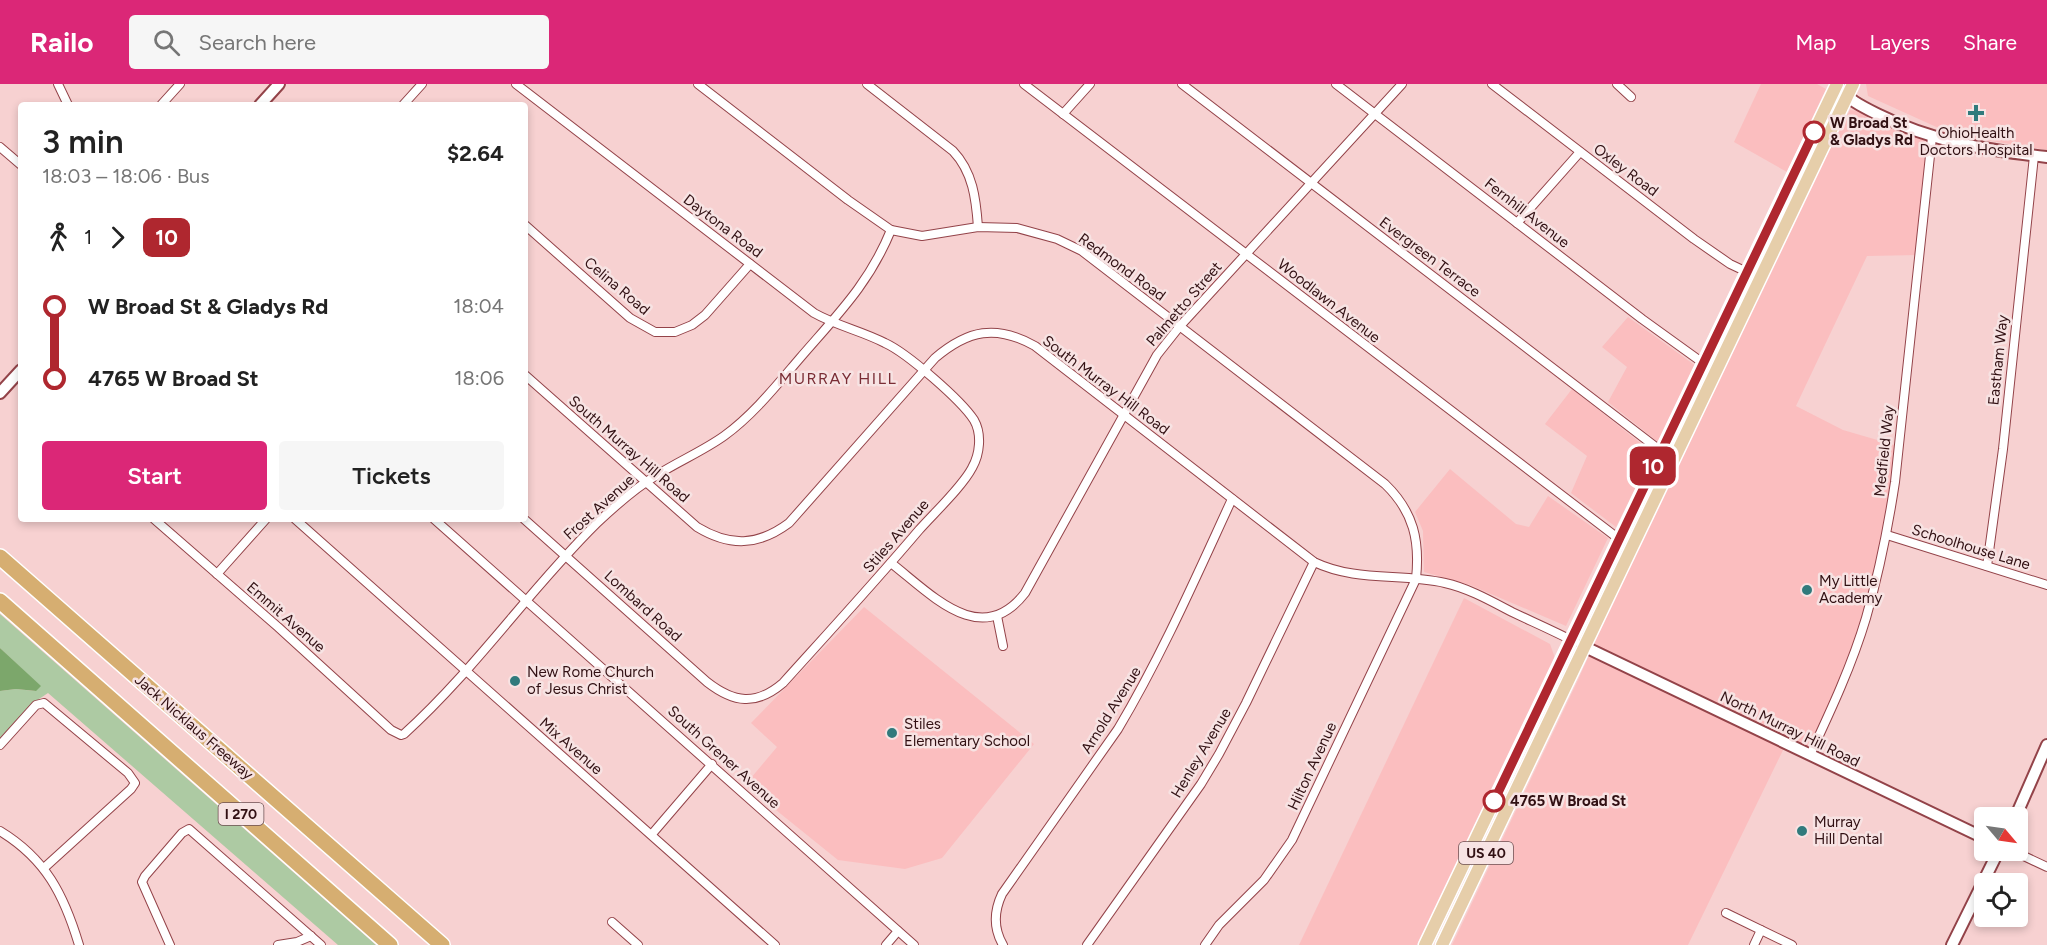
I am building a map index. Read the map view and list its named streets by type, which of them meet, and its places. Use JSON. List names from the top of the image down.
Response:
{
  "streets": {
    "highway": ["Jack Nicklaus Freeway", "I 270"],
    "main road": ["US 40"],
    "street": [
      "Oxley Road",
      "Fernhill Avenue",
      "Daytona Road",
      "Evergreen Terrace",
      "Redmond Road",
      "Celina Road",
      "Woodlawn Avenue",
      "Palmetto Street",
      "Eastham Way",
      "South Murray Hill Road",
      "Medfield Way",
      "Frost Avenue",
      "Stiles Avenue",
      "Schoolhouse Lane",
      "Lombard Road",
      "Emmit Avenue",
      "Arnold Avenue",
      "North Murray Hill Road",
      "Mix Avenue",
      "Henley Avenue",
      "South Grener Avenue",
      "Hilton Avenue"
    ]
  },
  "crossings": [
    ["Oxley Road", "US 40"],
    ["Fernhill Avenue", "Palmetto Street"],
    ["Fernhill Avenue", "US 40"],
    ["Daytona Road", "Celina Road"],
    ["Daytona Road", "South Murray Hill Road"],
    ["Daytona Road", "Frost Avenue"],
    ["Daytona Road", "Stiles Avenue"],
    ["Evergreen Terrace", "Palmetto Street"],
    ["Evergreen Terrace", "US 40"],
    ["Redmond Road", "Palmetto Street"],
    ["Redmond Road", "South Murray Hill Road"],
    ["Redmond Road", "Frost Avenue"],
    ["Redmond Road", "Hilton Avenue"],
    ["Woodlawn Avenue", "Palmetto Street"],
    ["Woodlawn Avenue", "US 40"],
    ["Palmetto Street", "South Murray Hill Road"],
    ["Eastham Way", "Schoolhouse Lane"],
    ["South Murray Hill Road", "Frost Avenue"],
    ["South Murray Hill Road", "Stiles Avenue"],
    ["South Murray Hill Road", "Arnold Avenue"],
    ["South Murray Hill Road", "North Murray Hill Road"],
    ["South Murray Hill Road", "Henley Avenue"],
    ["South Murray Hill Road", "Hilton Avenue"],
    ["South Murray Hill Road", "US 40"],
    ["Medfield Way", "Schoolhouse Lane"],
    ["Medfield Way", "North Murray Hill Road"],
    ["Frost Avenue", "Lombard Road"],
    ["Frost Avenue", "Emmit Avenue"],
    ["Frost Avenue", "Mix Avenue"],
    ["Frost Avenue", "South Grener Avenue"],
    ["Stiles Avenue", "Lombard Road"],
    ["North Murray Hill Road", "US 40"]
  ],
  "districts": ["MURRAY HILL"],
  "places": {
    "health": ["OhioHealth Doctors Hospital"],
    "other": [
      "W Broad St & Gladys Rd",
      "My Little Academy",
      "New Rome Church of Jesus Christ",
      "Stiles Elementary School",
      "4765 W Broad St",
      "Murray Hill Dental"
    ]
  },
  "lines": ["bus line 10"],
  "north": "bottom right",
  "page": {
    "header": "Railo",
    "search": "Search here",
    "nav": ["Map", "Layers", "Share"],
    "on_map": "10",
    "heading": ["3 min", "18:03 – 18:06 · Bus", "$2.64"],
    "legs": ["1", "10"],
    "list": [
      {
        "name": "W Broad St & Gladys Rd",
        "value": "18:04"
      },
      {
        "name": "4765 W Broad St",
        "value": "18:06"
      }
    ],
    "buttons": ["Start", "Tickets"]
  }
}
